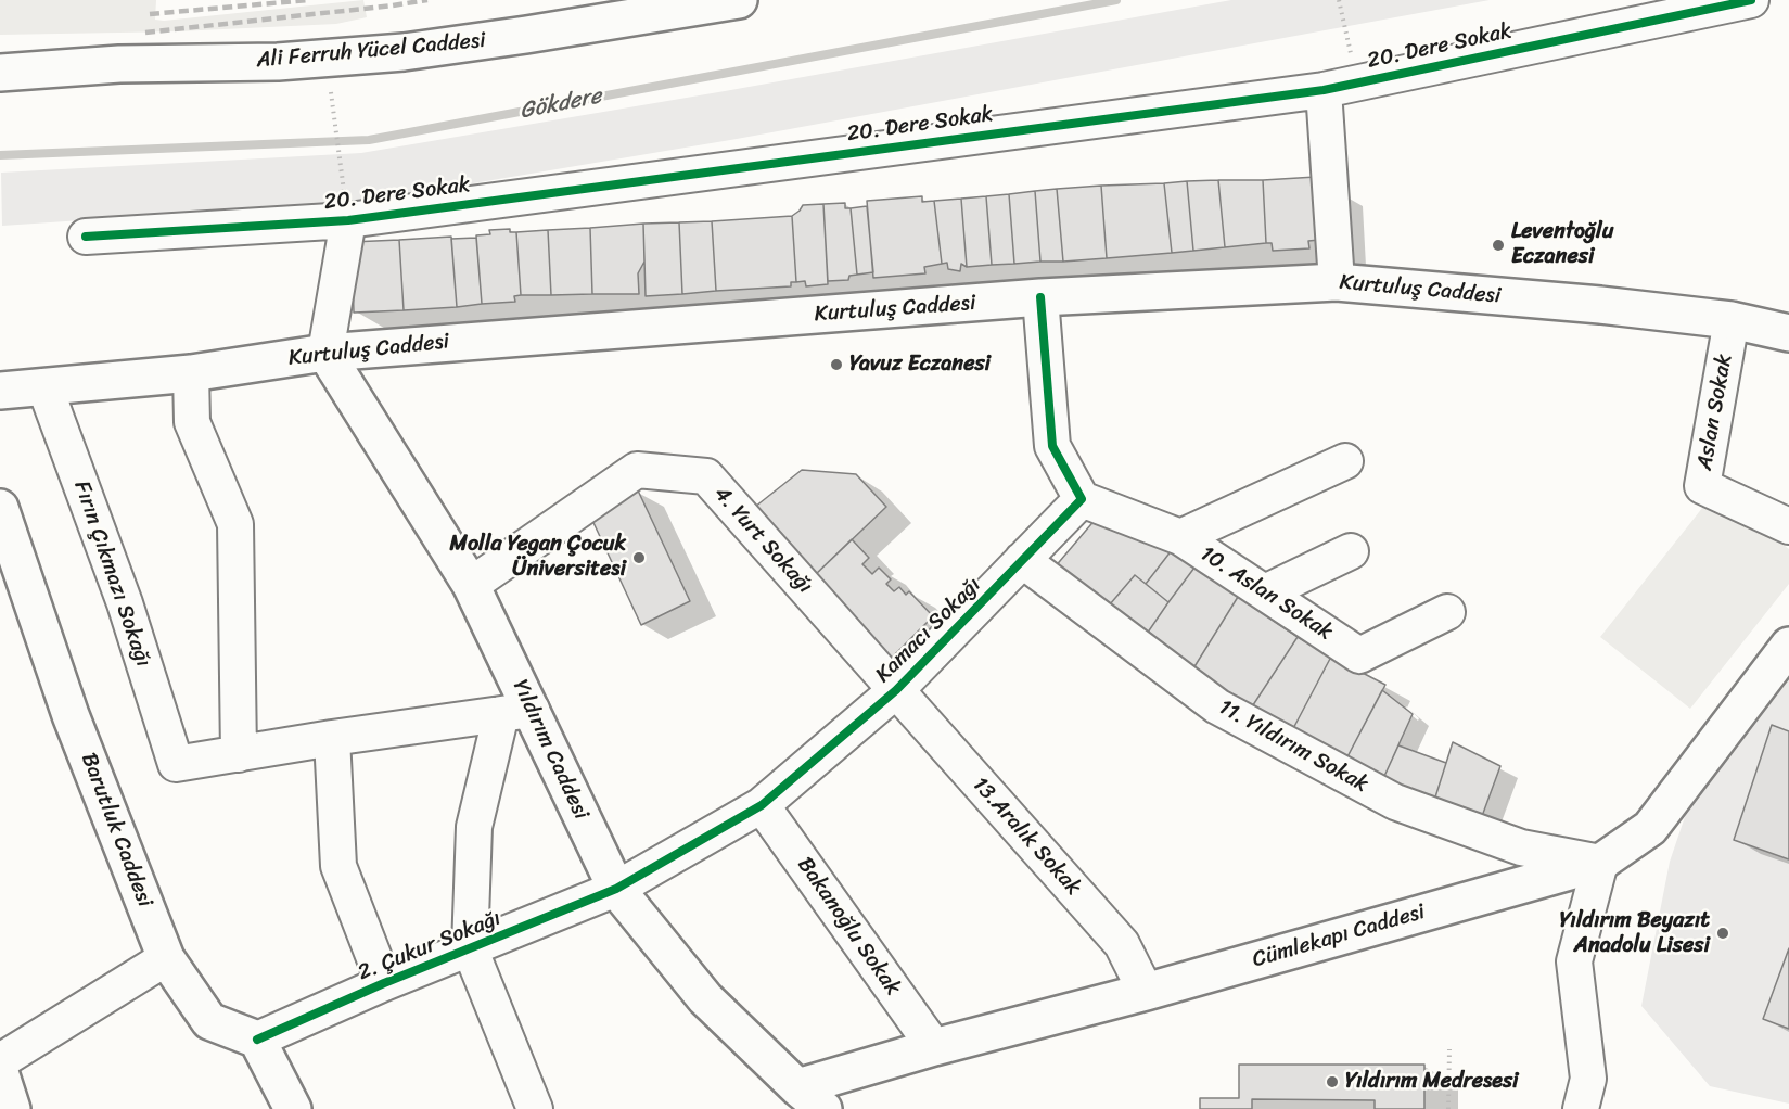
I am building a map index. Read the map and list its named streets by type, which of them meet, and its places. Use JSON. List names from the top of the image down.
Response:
{
  "streets": {
    "main road": [
      "Ali Ferruh Yücel Caddesi",
      "Kurtuluş Caddesi",
      "Yıldırım Caddesi",
      "Barutluk Caddesi",
      "Cümlekapı Caddesi"
    ],
    "street": [
      "20. Dere Sokak",
      "Aslan Sokak",
      "4. Yurt Sokağı",
      "Fırın Çıkmazı Sokağı",
      "10. Aslan Sokak",
      "Kamacı Sokağı",
      "11. Yıldırım Sokak",
      "13.Aralık Sokak",
      "Bakanoğlu Sokak",
      "2. Çukur Sokağı"
    ]
  },
  "crossings": [
    ["Kurtuluş Caddesi", "Aslan Sokak"],
    ["Kurtuluş Caddesi", "Fırın Çıkmazı Sokağı"],
    ["Kurtuluş Caddesi", "Yıldırım Caddesi"],
    ["4. Yurt Sokağı", "Kamacı Sokağı"],
    ["4. Yurt Sokağı", "Yıldırım Caddesi"],
    ["4. Yurt Sokağı", "13.Aralık Sokak"],
    ["10. Aslan Sokak", "Kamacı Sokağı"],
    ["Kamacı Sokağı", "11. Yıldırım Sokak"],
    ["Kamacı Sokağı", "Yıldırım Caddesi"],
    ["Kamacı Sokağı", "13.Aralık Sokak"],
    ["Kamacı Sokağı", "Bakanoğlu Sokak"],
    ["Kamacı Sokağı", "2. Çukur Sokağı"],
    ["11. Yıldırım Sokak", "Cümlekapı Caddesi"],
    ["Yıldırım Caddesi", "Cümlekapı Caddesi"],
    ["Yıldırım Caddesi", "2. Çukur Sokağı"],
    ["Barutluk Caddesi", "2. Çukur Sokağı"],
    ["13.Aralık Sokak", "Cümlekapı Caddesi"],
    ["Bakanoğlu Sokak", "Cümlekapı Caddesi"]
  ],
  "water": ["Gökdere"],
  "places": [
    "Leventoğlu Eczanesi",
    "Yavuz Eczanesi",
    "Molla Yegan Çocuk Üniversitesi",
    "Yıldırım Beyazıt Anadolu Lisesi",
    "Yıldırım Medresesi"
  ]
}
